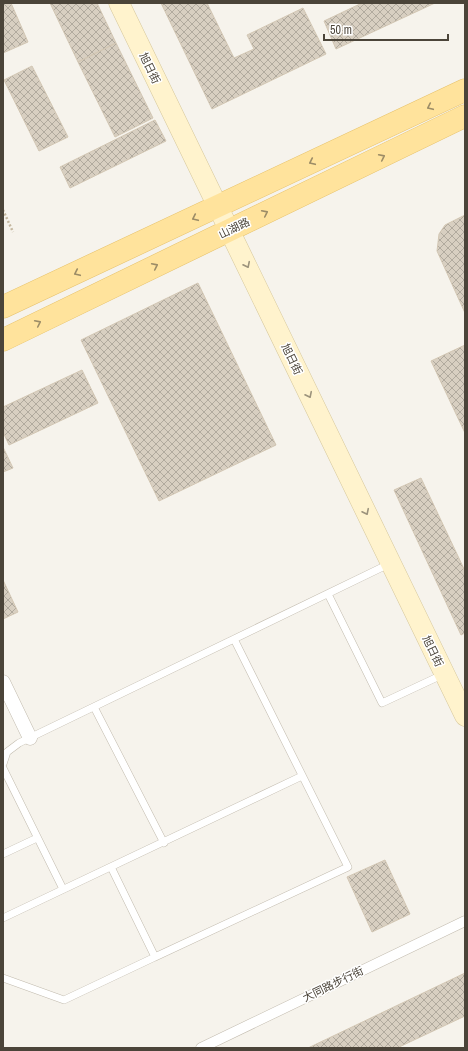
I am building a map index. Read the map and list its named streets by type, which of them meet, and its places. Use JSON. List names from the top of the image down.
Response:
{
  "streets": {
    "main road": ["旭日街", "山湖路"],
    "street": ["大同路步行街"]
  },
  "crossings": [
    ["旭日街", "山湖路"]
  ],
  "one_way": ["旭日街"],
  "scale_bar": "50 m"
}
